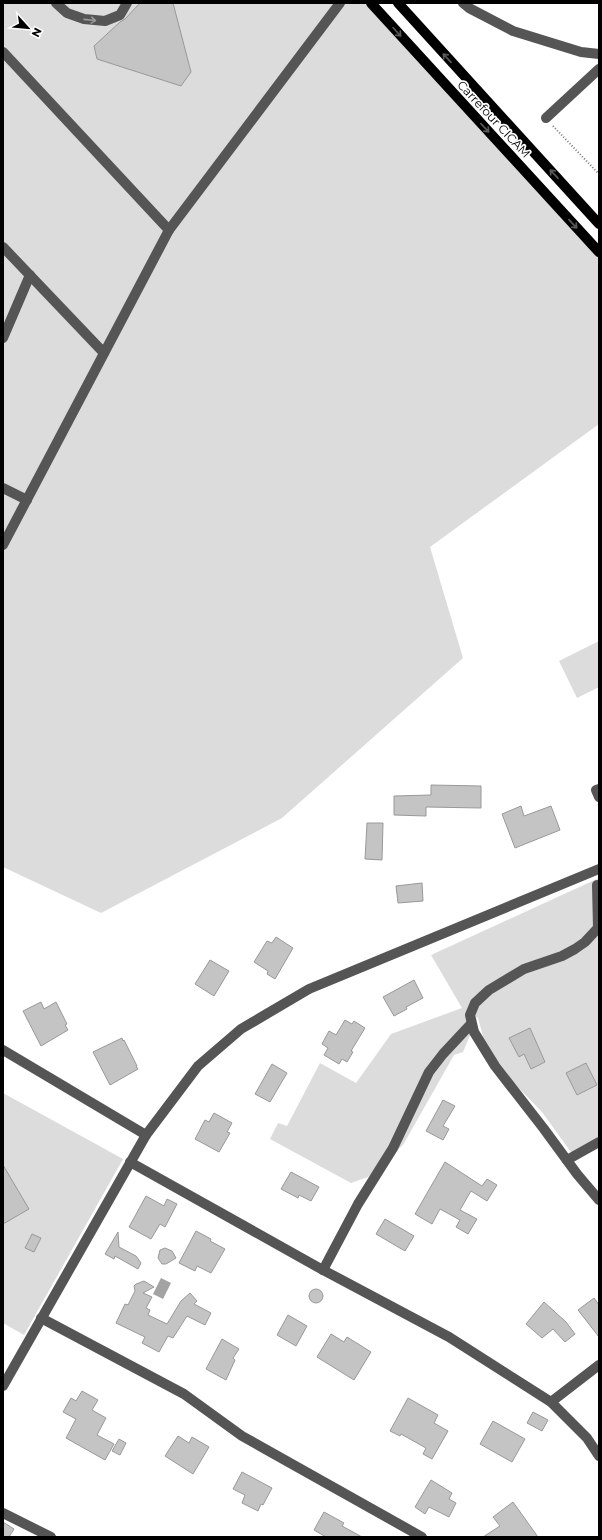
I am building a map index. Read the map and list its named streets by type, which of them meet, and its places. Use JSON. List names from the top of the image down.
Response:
{
  "streets": {
    "main road": ["Carrefour CICAM"]
  },
  "north": "bottom right"
}
